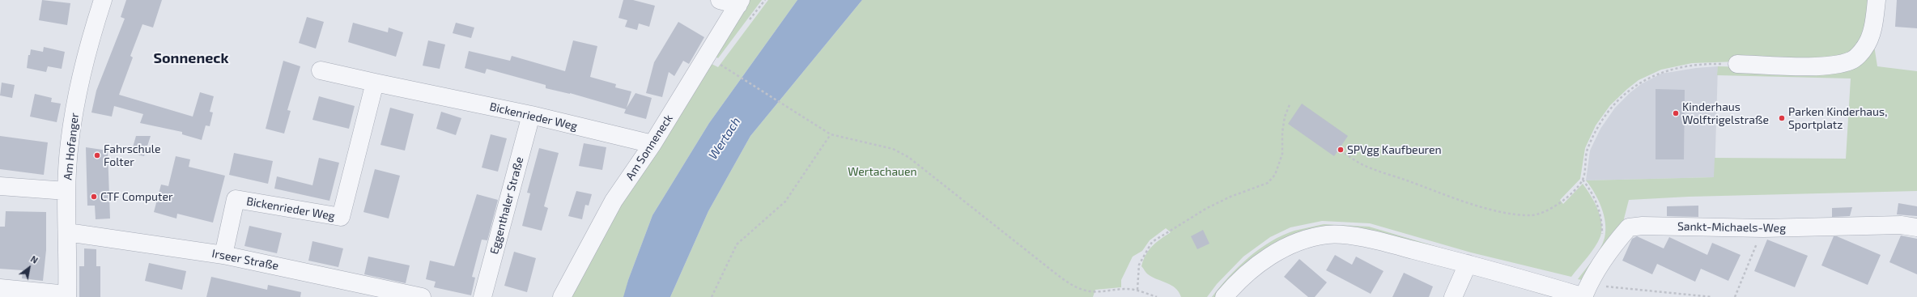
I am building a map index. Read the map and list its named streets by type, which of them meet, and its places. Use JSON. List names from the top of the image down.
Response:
{
  "streets": {
    "street": [
      "Bickenrieder Weg",
      "Am Hofanger",
      "Am Sonneneck",
      "Eggenthaler Straße",
      "Sankt-Michaels-Weg",
      "Irseer Straße"
    ]
  },
  "crossings": [
    ["Bickenrieder Weg", "Am Sonneneck"],
    ["Bickenrieder Weg", "Eggenthaler Straße"],
    ["Bickenrieder Weg", "Irseer Straße"],
    ["Am Hofanger", "Irseer Straße"]
  ],
  "districts": ["Sonneneck"],
  "water": ["Wertach"],
  "parks": ["Wertachauen"],
  "places": [
    "Kinderhaus Wolftrigelstraße",
    "Parken Kinderhaus, Sportplatz",
    "SPVgg Kaufbeuren",
    "Fahrschule Folter",
    "CTF Computer"
  ],
  "north": "top right"
}
